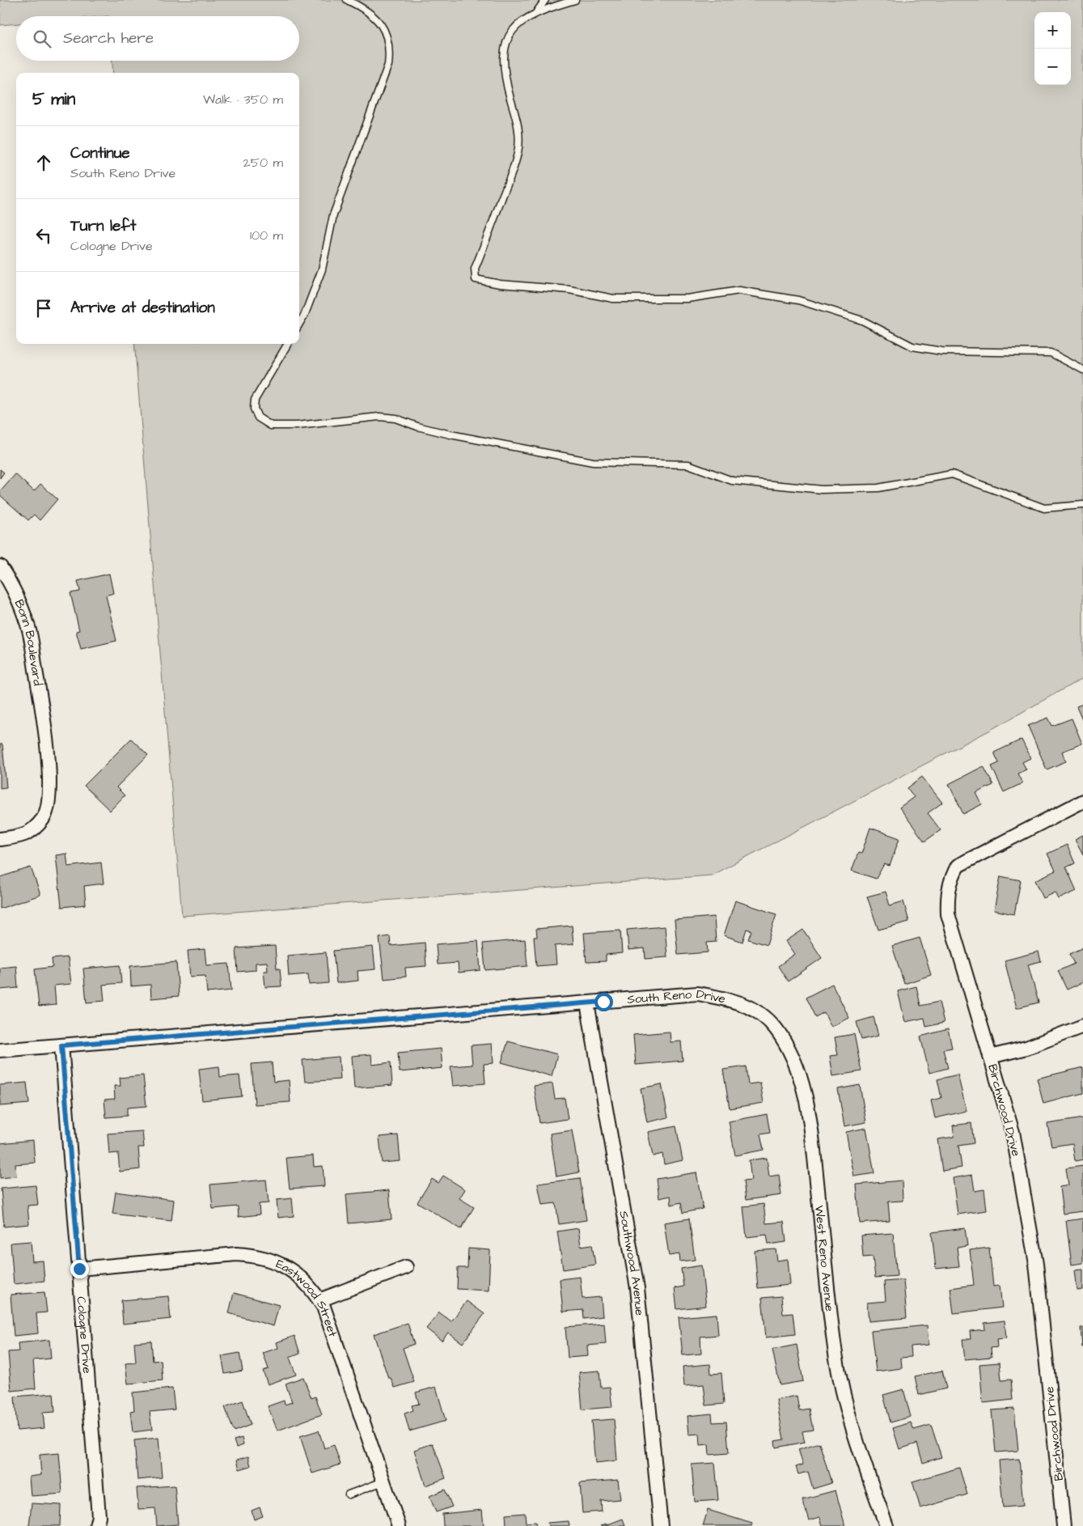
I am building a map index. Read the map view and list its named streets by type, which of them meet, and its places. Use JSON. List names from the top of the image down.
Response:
{
  "streets": {
    "street": [
      "Bonn Boulevard",
      "South Reno Drive",
      "Birchwood Drive",
      "West Reno Avenue",
      "Southwood Avenue",
      "Eastwood Street",
      "Cologne Drive"
    ]
  },
  "crossings": [
    ["South Reno Drive", "West Reno Avenue"],
    ["South Reno Drive", "Southwood Avenue"],
    ["South Reno Drive", "Cologne Drive"],
    ["Eastwood Street", "Cologne Drive"]
  ],
  "page": {
    "map_buttons": ["+", "−"],
    "search": "Search here",
    "heading": ["5 min", "Walk · 350 m"],
    "list": [
      ["Continue", "South Reno Drive", "250 m"],
      ["Turn left", "Cologne Drive", "100 m"],
      "Arrive at destination"
    ]
  }
}
